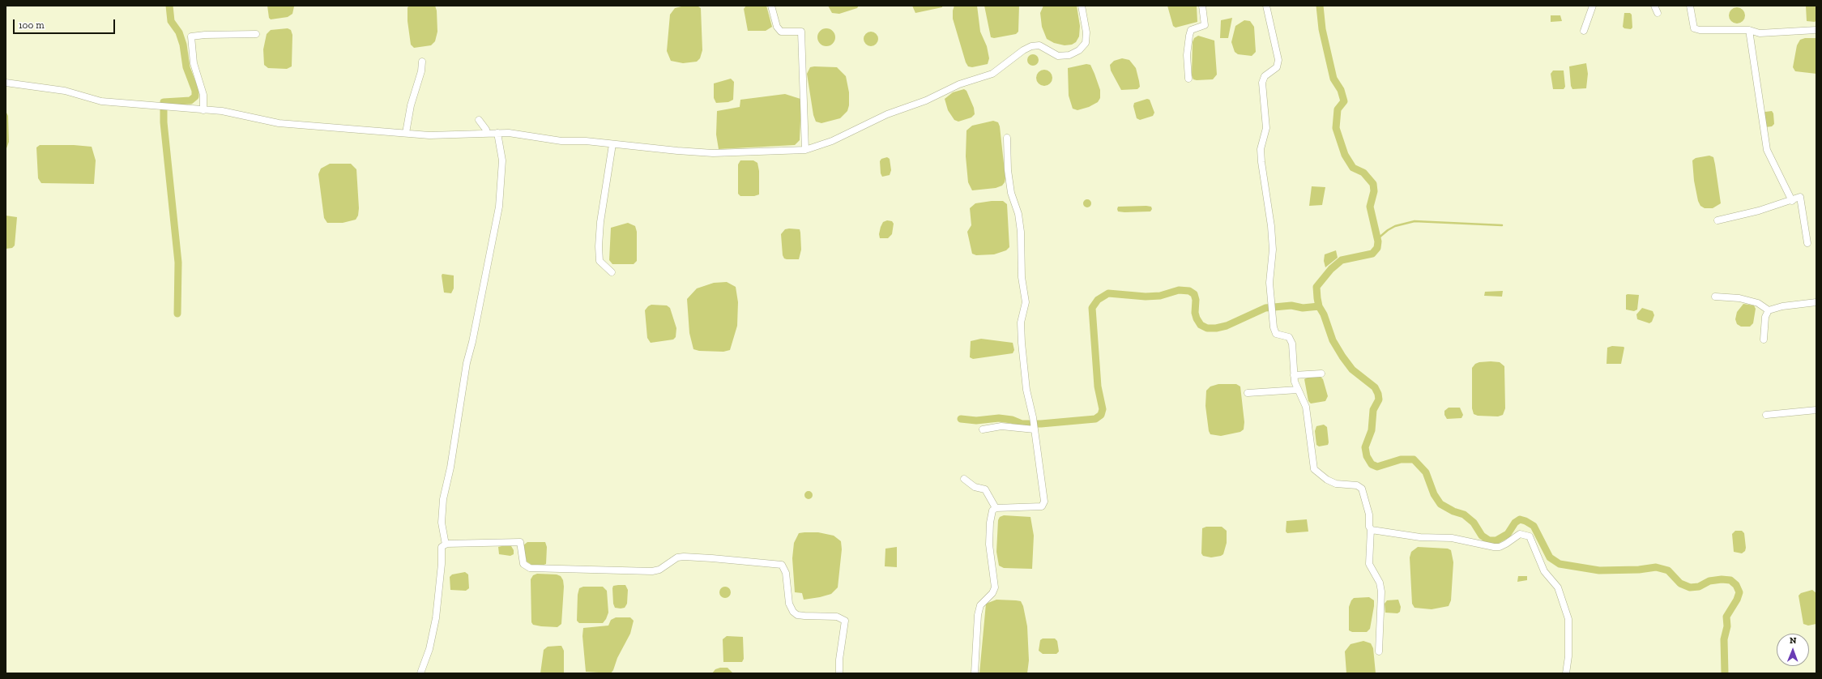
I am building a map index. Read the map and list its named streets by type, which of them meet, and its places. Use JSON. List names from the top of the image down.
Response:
{
  "scale_bar": "100 m",
  "north": "top"
}
